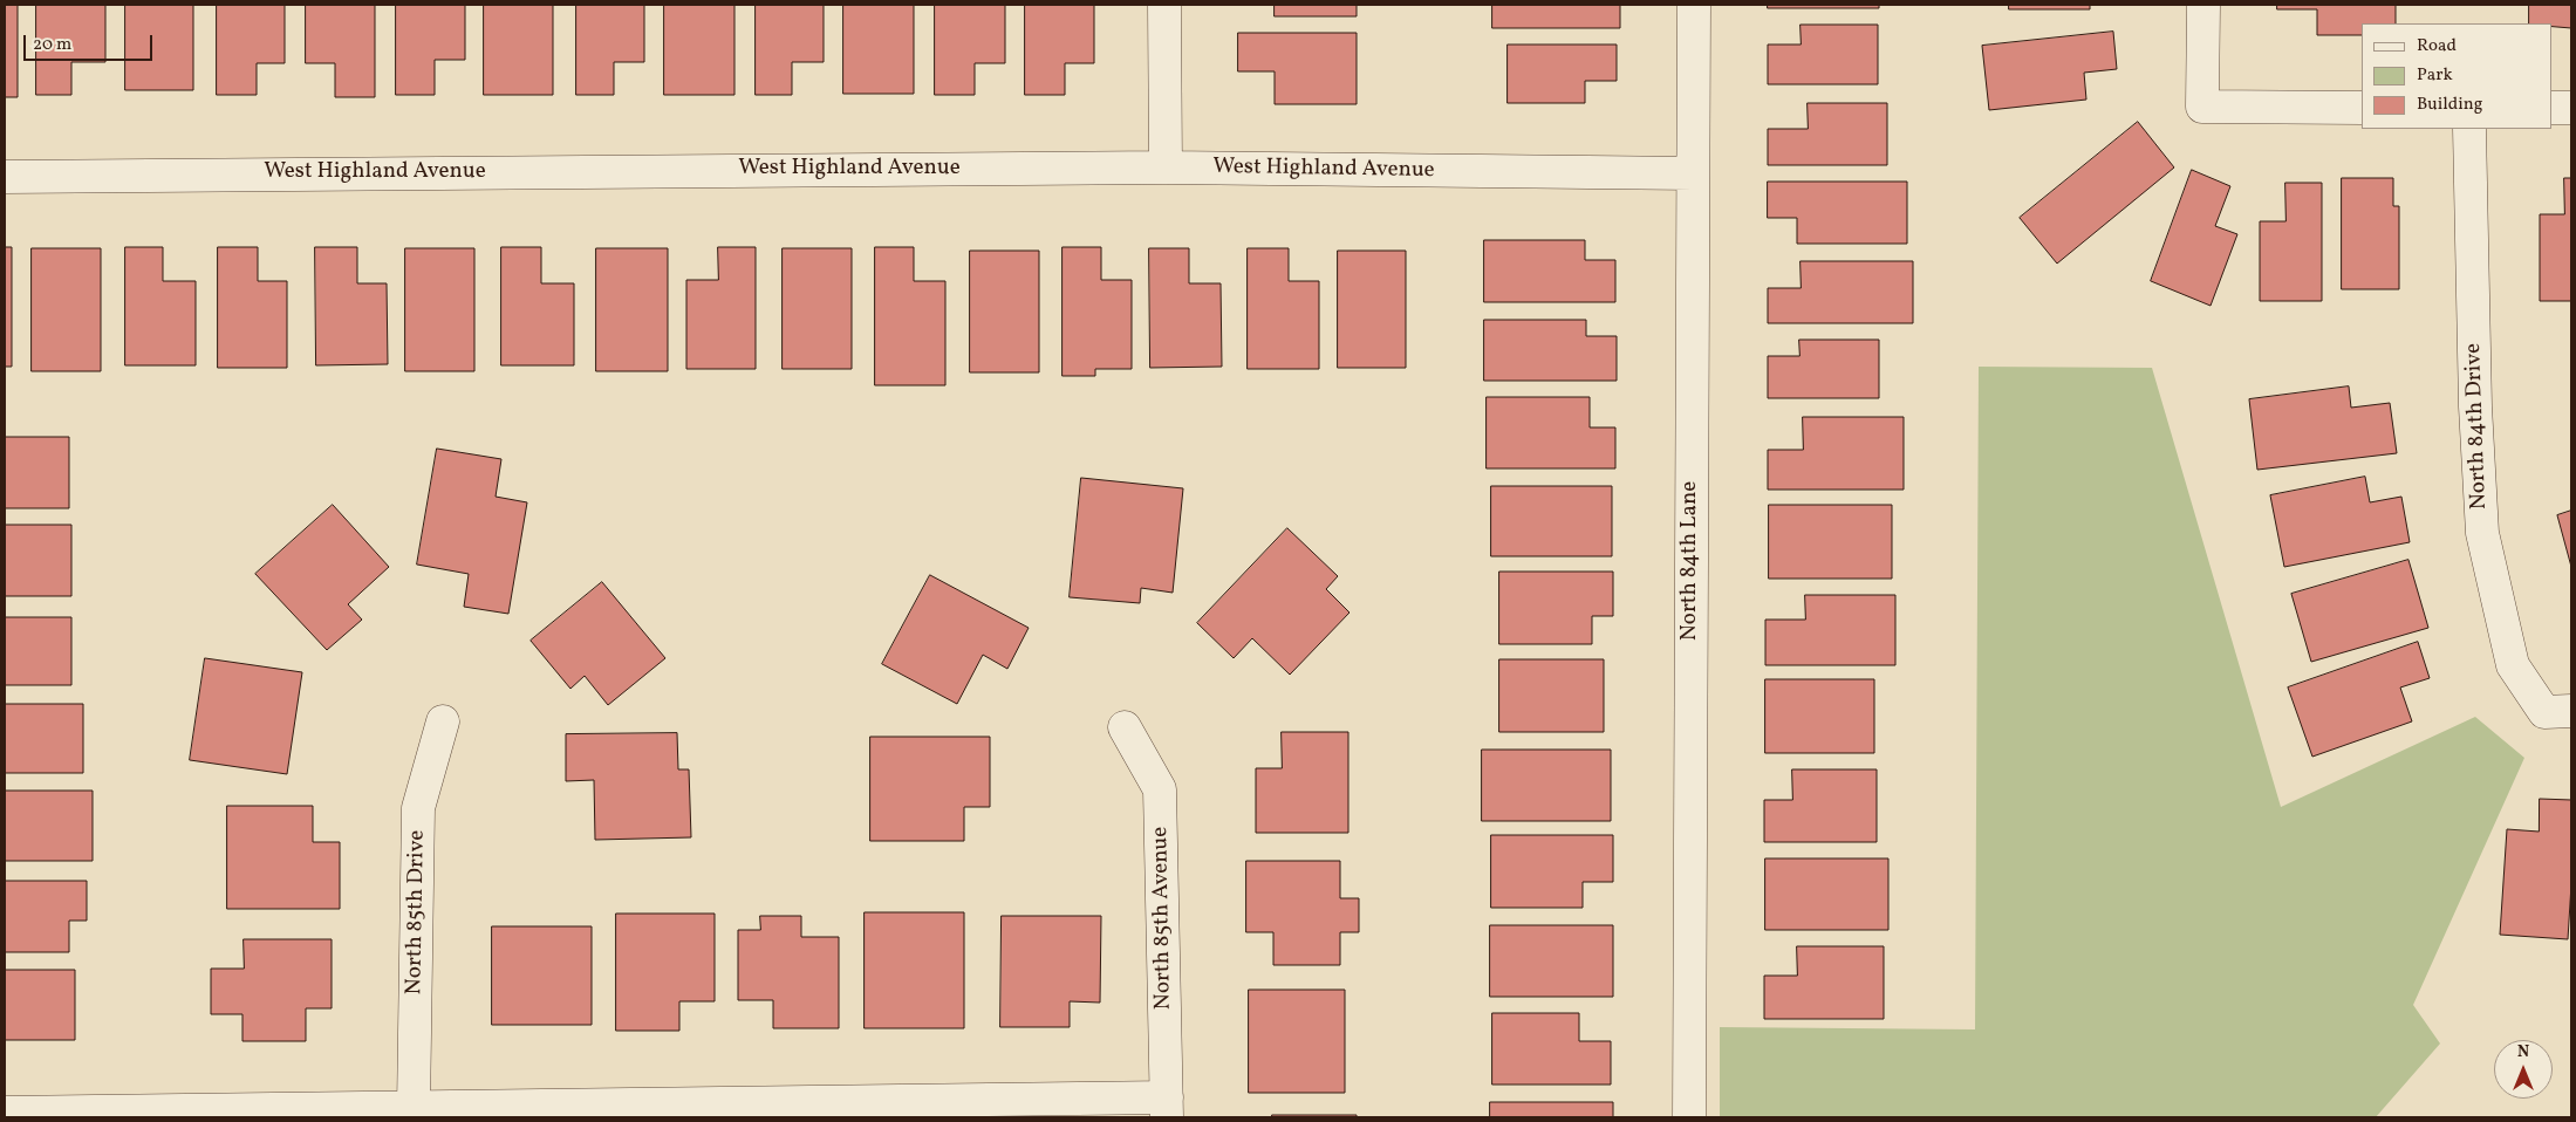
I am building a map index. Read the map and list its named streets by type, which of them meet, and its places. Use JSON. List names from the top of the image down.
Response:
{
  "streets": {
    "street": [
      "West Highland Avenue",
      "North 84th Drive",
      "North 84th Lane",
      "North 85th Drive",
      "North 85th Avenue"
    ]
  },
  "crossings": [
    ["West Highland Avenue", "North 84th Lane"]
  ],
  "legend": ["Road", "Park", "Building"],
  "scale_bar": "20 m",
  "north": "top"
}
